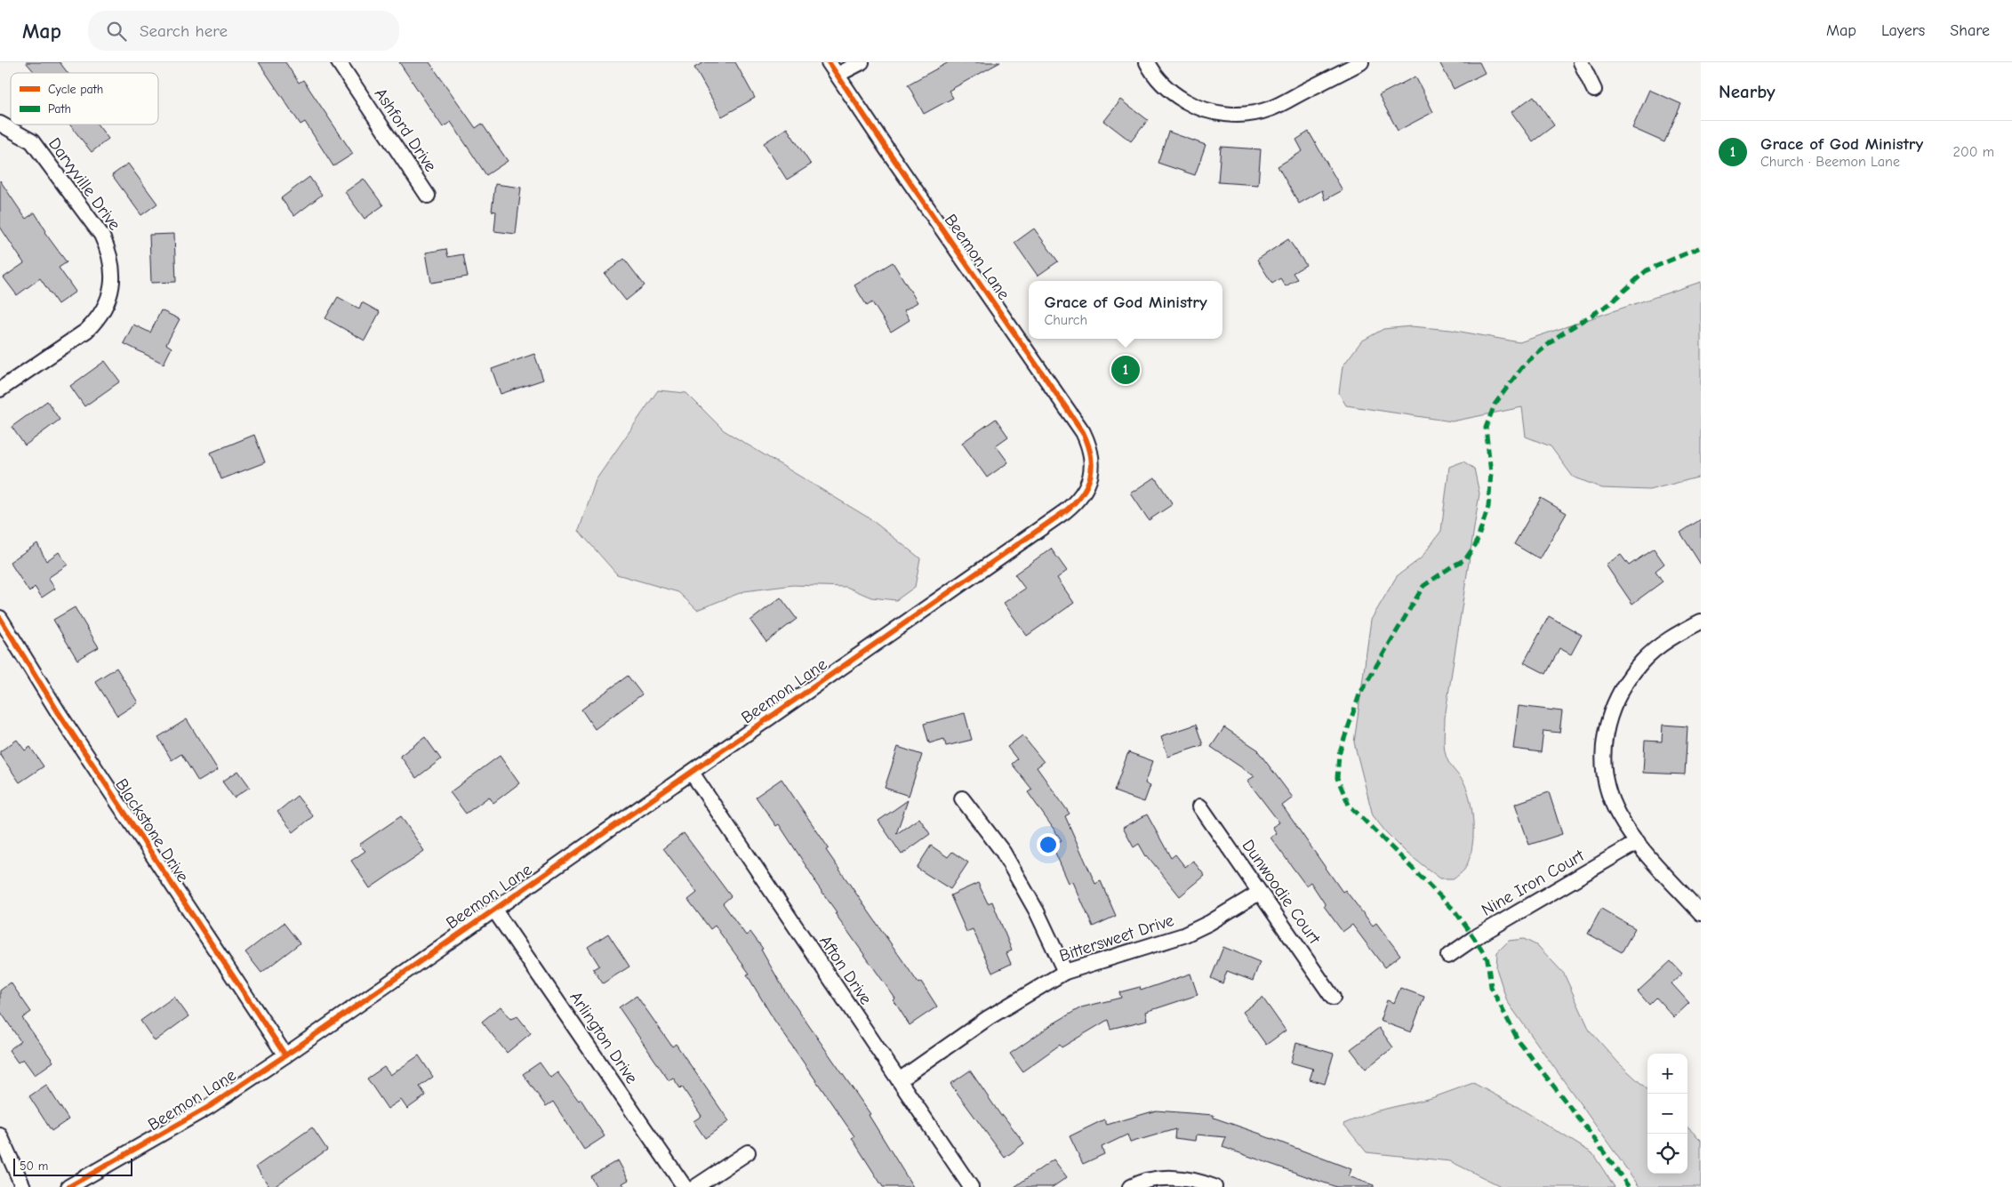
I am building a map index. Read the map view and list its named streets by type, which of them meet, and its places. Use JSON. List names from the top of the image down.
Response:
{
  "streets": {
    "street": [
      "Ashford Drive",
      "Darvyville Drive",
      "Beemon Lane",
      "Blackstone Drive",
      "Nine Iron Court",
      "Dunwoodie Court",
      "Bittersweet Drive",
      "Afton Drive",
      "Arlington Drive"
    ]
  },
  "crossings": [
    ["Beemon Lane", "Blackstone Drive"],
    ["Beemon Lane", "Afton Drive"],
    ["Beemon Lane", "Arlington Drive"],
    ["Dunwoodie Court", "Bittersweet Drive"],
    ["Bittersweet Drive", "Afton Drive"]
  ],
  "legend": ["Cycle path", "Path"],
  "scale_bar": "50 m",
  "page": {
    "header": "Map",
    "search": "Search here",
    "nav": ["Map", "Layers", "Share"],
    "heading": "Nearby",
    "list": [
      {
        "mark": "1",
        "name": "Grace of God Ministry",
        "note": "Church · Beemon Lane",
        "value": "200 m"
      }
    ],
    "popup": ["Grace of God Ministry", "Church"],
    "pins": "1",
    "map_buttons": ["+", "−"],
    "scale": "50 m"
  }
}
